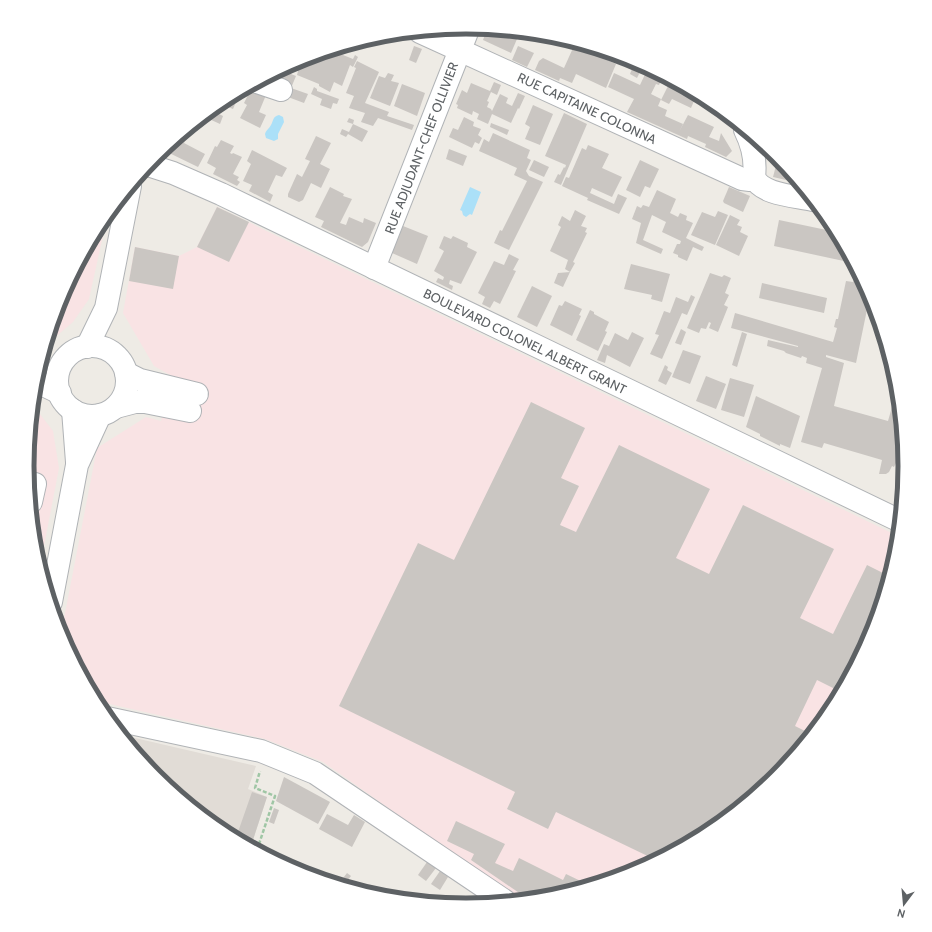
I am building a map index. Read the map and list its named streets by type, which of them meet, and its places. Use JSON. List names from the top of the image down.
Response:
{
  "streets": {
    "street": ["RUE CAPITAINE COLONNA", "RUE ADJUDANT-CHEF OLLIVIER", "BOULEVARD COLONEL ALBERT GRANT"]
  },
  "crossings": [
    ["RUE CAPITAINE COLONNA", "RUE ADJUDANT-CHEF OLLIVIER"],
    ["RUE ADJUDANT-CHEF OLLIVIER", "BOULEVARD COLONEL ALBERT GRANT"]
  ],
  "north": "bottom"
}
